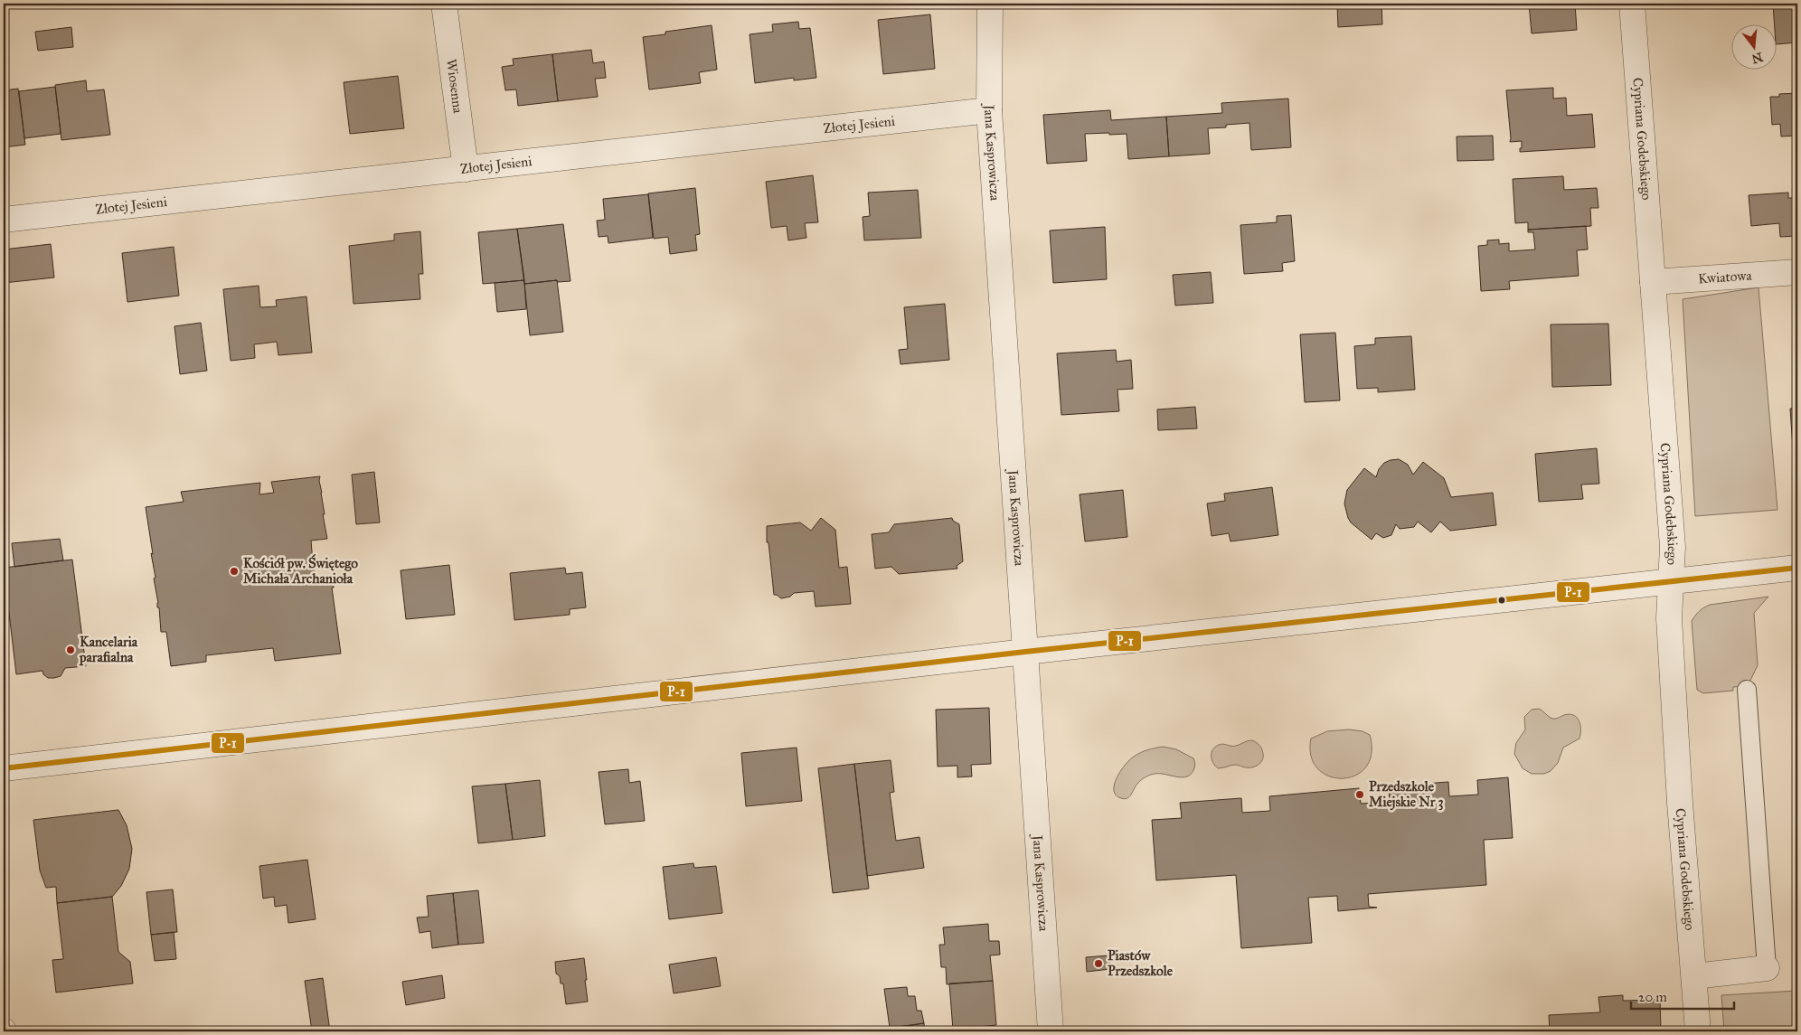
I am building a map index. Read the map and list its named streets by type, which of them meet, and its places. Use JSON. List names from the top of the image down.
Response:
{
  "streets": {
    "street": [
      "Wiosenna",
      "Złotej Jesieni",
      "Cypriana Godebskiego",
      "Jana Kasprowicza",
      "Kwiatowa"
    ]
  },
  "crossings": [
    ["Wiosenna", "Złotej Jesieni"],
    ["Złotej Jesieni", "Jana Kasprowicza"],
    ["Cypriana Godebskiego", "Kwiatowa"]
  ],
  "places": [
    "Kościół pw. Świętego Michała Archanioła",
    "Kancelaria parafialna",
    "Przedszkole Miejskie Nr 3",
    "Piastów Przedszkole"
  ],
  "lines": ["transit line P-1"],
  "scale_bar": "20 m",
  "north": "bottom"
}
